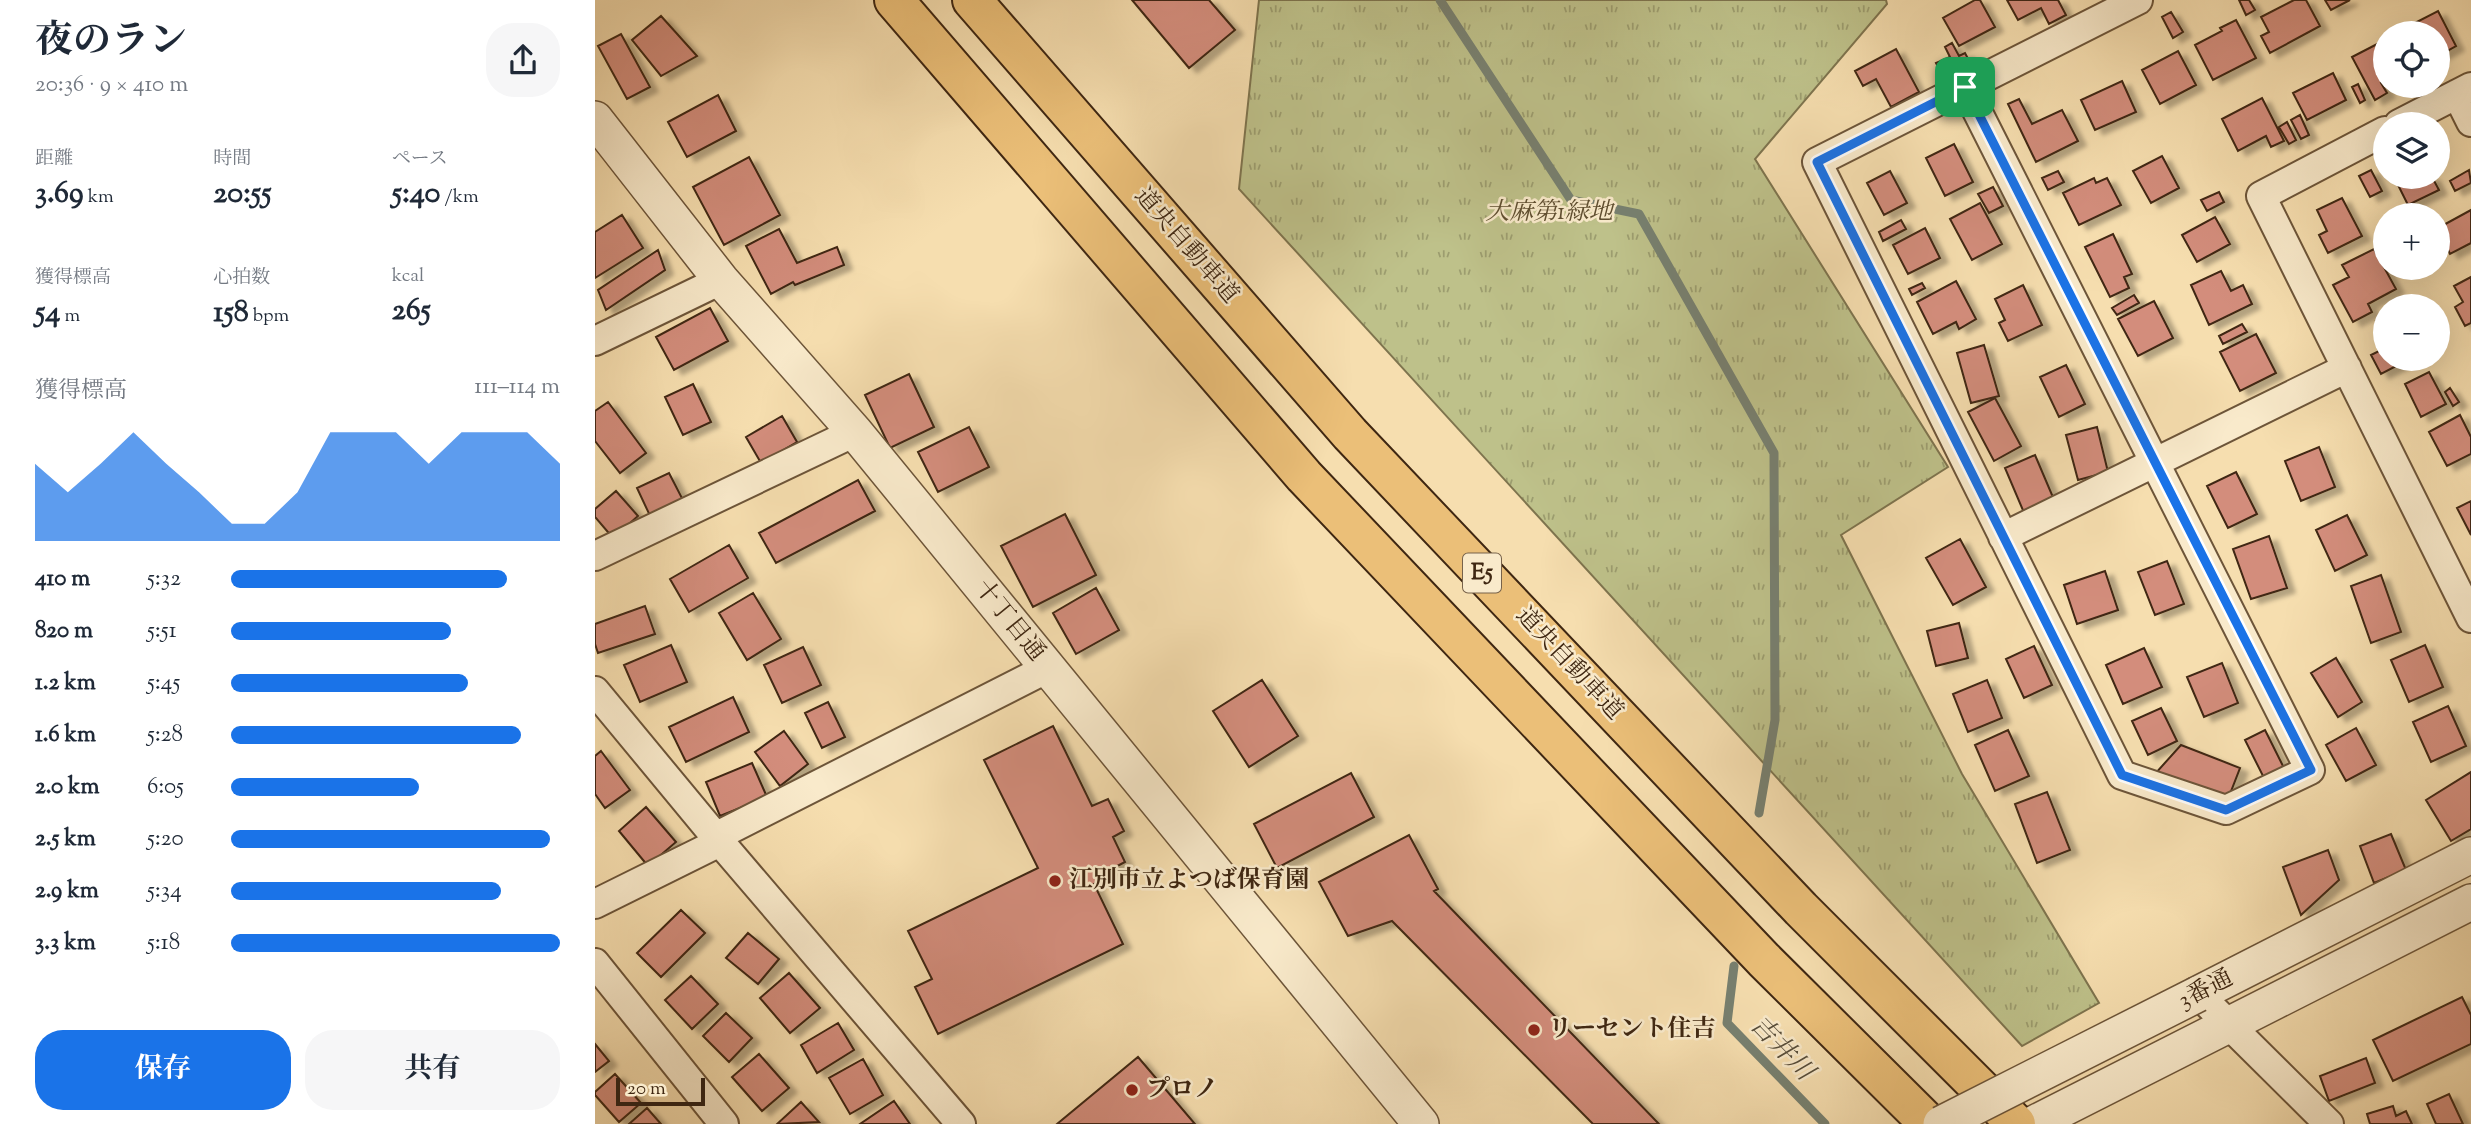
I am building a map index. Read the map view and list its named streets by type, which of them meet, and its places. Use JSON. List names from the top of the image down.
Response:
{
  "streets": {
    "highway": ["道央自動車道", "E5"],
    "street": ["十丁目通", "3番通"]
  },
  "water": ["吉井川"],
  "parks": ["大麻第1緑地"],
  "places": ["江別市立よつば保育園", "リーセント住吉", "プロノ"],
  "scale_bar": "20 m",
  "page": {
    "heading": ["夜のラン", "20:36 · 9 × 410 m"],
    "map_buttons": ["+", "−"],
    "stats": [
      ["距離", "3.69 km"],
      ["時間", "20:55"],
      ["ペース", "5:40 /km"],
      ["獲得標高", "54 m"],
      ["心拍数", "158 bpm"],
      ["kcal", "265"]
    ],
    "chart": ["獲得標高", "111–114 m"],
    "list": [
      {
        "name": "410 m",
        "note": "5:32"
      },
      {
        "name": "820 m",
        "note": "5:51"
      },
      {
        "name": "1.2 km",
        "note": "5:45"
      },
      {
        "name": "1.6 km",
        "note": "5:28"
      },
      {
        "name": "2.0 km",
        "note": "6:05"
      },
      {
        "name": "2.5 km",
        "note": "5:20"
      },
      {
        "name": "2.9 km",
        "note": "5:34"
      },
      {
        "name": "3.3 km",
        "note": "5:18"
      }
    ],
    "buttons": ["保存", "共有"],
    "scale": "20 m"
  }
}
